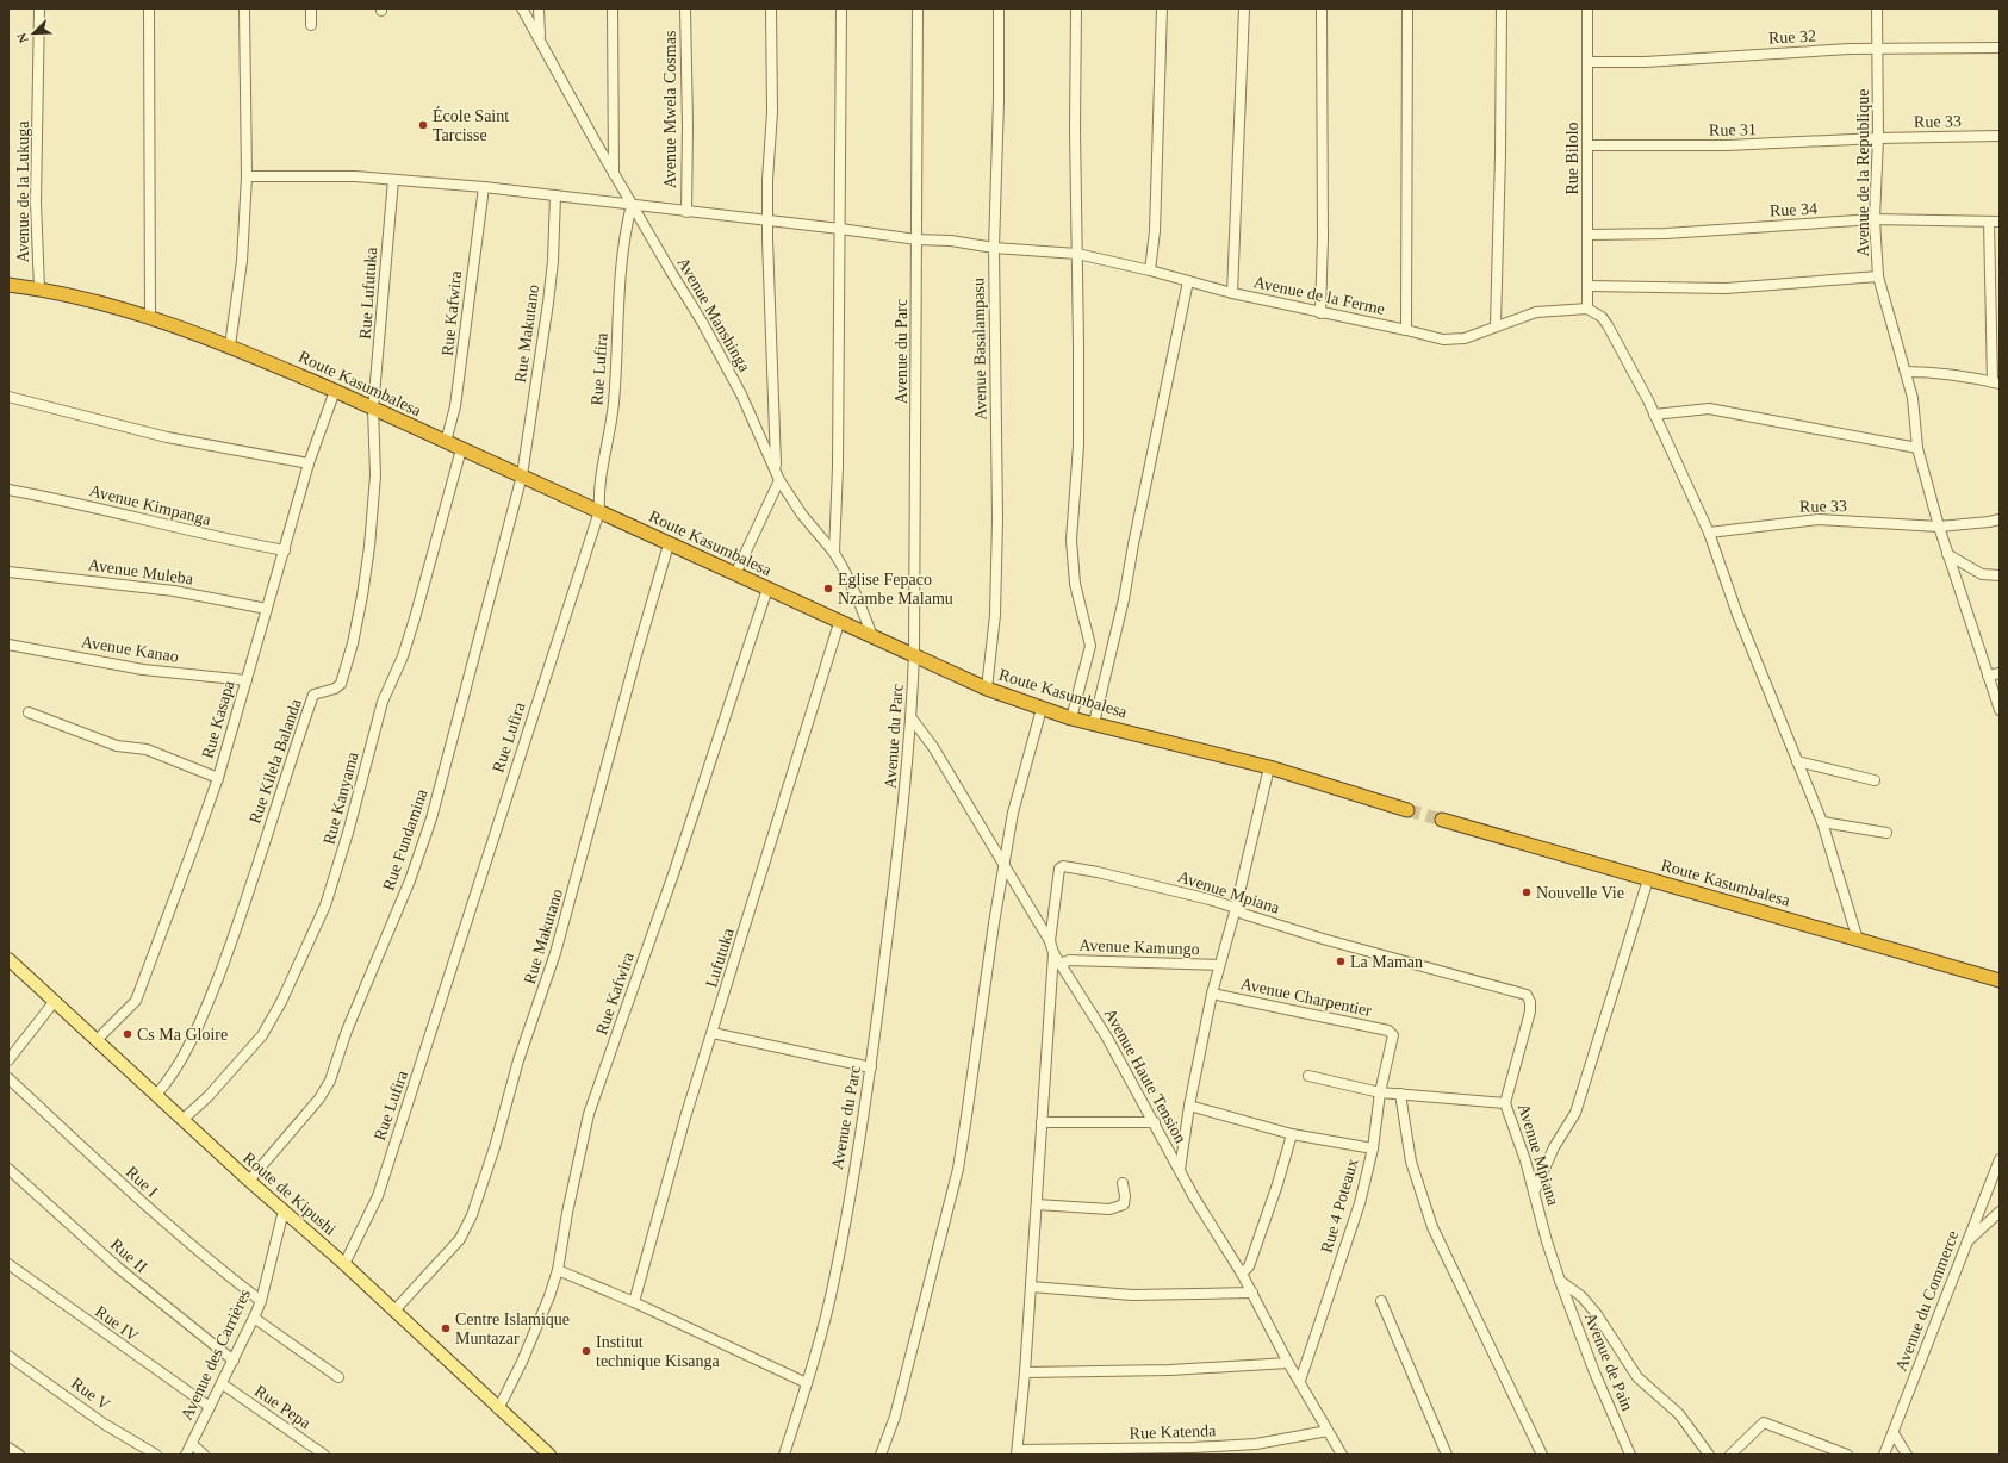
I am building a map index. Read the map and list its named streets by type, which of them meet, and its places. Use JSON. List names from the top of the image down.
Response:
{
  "streets": {
    "highway": ["Route Kasumbalesa"],
    "main road": ["Route de Kipushi"],
    "street": [
      "Rue 32",
      "Avenue Mwela Cosmas",
      "Rue 33",
      "Rue 31",
      "Rue Bilolo",
      "Avenue de la Republique",
      "Avenue de la Lukuga",
      "Rue 34",
      "Rue Lufutuka",
      "Avenue de la Ferme",
      "Rue Kafwira",
      "Avenue Manshinga",
      "Rue Makutano",
      "Avenue Basalampasu",
      "Avenue du Parc",
      "Rue Lufira",
      "Avenue Kimpanga",
      "Avenue Muleba",
      "Avenue Kanao",
      "Rue Kasapa",
      "Rue Kilela Balanda",
      "Rue Kanyama",
      "Rue Fundamina",
      "Avenue Mpiana",
      "Avenue Kamungo",
      "Lufutuka",
      "Avenue Charpentier",
      "Avenue Haute Tension",
      "Rue I",
      "Rue 4 Poteaux",
      "Rue II",
      "Avenue du Commerce",
      "Rue IV",
      "Avenue des Carrières",
      "Avenue de Pain",
      "Rue V",
      "Rue Pepa",
      "Rue Katenda"
    ]
  },
  "crossings": [
    ["Rue 32", "Rue Bilolo"],
    ["Rue 32", "Avenue de la Republique"],
    ["Avenue Mwela Cosmas", "Avenue de la Ferme"],
    ["Rue 33", "Rue 31"],
    ["Rue 33", "Avenue de la Republique"],
    ["Rue 31", "Rue Bilolo"],
    ["Rue 31", "Avenue de la Republique"],
    ["Rue Bilolo", "Rue 34"],
    ["Rue Bilolo", "Avenue de la Ferme"],
    ["Avenue de la Republique", "Rue 34"],
    ["Avenue de la Lukuga", "Route Kasumbalesa"],
    ["Rue Lufutuka", "Avenue de la Ferme"],
    ["Rue Lufutuka", "Route Kasumbalesa"],
    ["Rue Lufutuka", "Rue Kilela Balanda"],
    ["Avenue de la Ferme", "Rue Kafwira"],
    ["Avenue de la Ferme", "Avenue Manshinga"],
    ["Avenue de la Ferme", "Rue Makutano"],
    ["Avenue de la Ferme", "Avenue Basalampasu"],
    ["Avenue de la Ferme", "Avenue du Parc"],
    ["Avenue de la Ferme", "Rue Lufira"],
    ["Rue Kafwira", "Route Kasumbalesa"],
    ["Rue Kafwira", "Route de Kipushi"],
    ["Avenue Manshinga", "Rue Lufira"],
    ["Avenue Manshinga", "Route Kasumbalesa"],
    ["Rue Makutano", "Route Kasumbalesa"],
    ["Rue Makutano", "Rue Fundamina"],
    ["Rue Makutano", "Route de Kipushi"],
    ["Avenue Basalampasu", "Route Kasumbalesa"],
    ["Avenue du Parc", "Route Kasumbalesa"],
    ["Avenue du Parc", "Avenue Haute Tension"],
    ["Rue Lufira", "Route Kasumbalesa"],
    ["Rue Lufira", "Route de Kipushi"],
    ["Route Kasumbalesa", "Rue Kasapa"],
    ["Route Kasumbalesa", "Rue Kilela Balanda"],
    ["Route Kasumbalesa", "Rue Kanyama"],
    ["Route Kasumbalesa", "Rue Fundamina"],
    ["Route Kasumbalesa", "Lufutuka"],
    ["Route Kasumbalesa", "Avenue Charpentier"],
    ["Avenue Kimpanga", "Rue Kasapa"],
    ["Avenue Muleba", "Rue Kasapa"],
    ["Avenue Kanao", "Rue Kasapa"],
    ["Rue Kasapa", "Route de Kipushi"],
    ["Rue Kilela Balanda", "Route de Kipushi"],
    ["Rue Kanyama", "Route de Kipushi"],
    ["Rue Fundamina", "Route de Kipushi"],
    ["Avenue Mpiana", "Avenue Charpentier"],
    ["Avenue Mpiana", "Avenue Haute Tension"],
    ["Avenue Mpiana", "Avenue de Pain"],
    ["Avenue Kamungo", "Avenue Charpentier"],
    ["Avenue Kamungo", "Avenue Haute Tension"],
    ["Avenue Charpentier", "Avenue Haute Tension"],
    ["Avenue Charpentier", "Rue 4 Poteaux"],
    ["Avenue Haute Tension", "Rue 4 Poteaux"],
    ["Avenue Haute Tension", "Rue Katenda"],
    ["Rue I", "Avenue des Carrières"],
    ["Route de Kipushi", "Avenue des Carrières"],
    ["Rue II", "Avenue des Carrières"],
    ["Rue IV", "Avenue des Carrières"],
    ["Avenue des Carrières", "Rue Pepa"]
  ],
  "places": [
    "École Saint Tarcisse",
    "Eglise Fepaco Nzambe Malamu",
    "Nouvelle Vie",
    "La Maman",
    "Cs Ma Gloire",
    "Centre Islamique Muntazar",
    "Institut technique Kisanga"
  ],
  "north": "bottom left"
}
